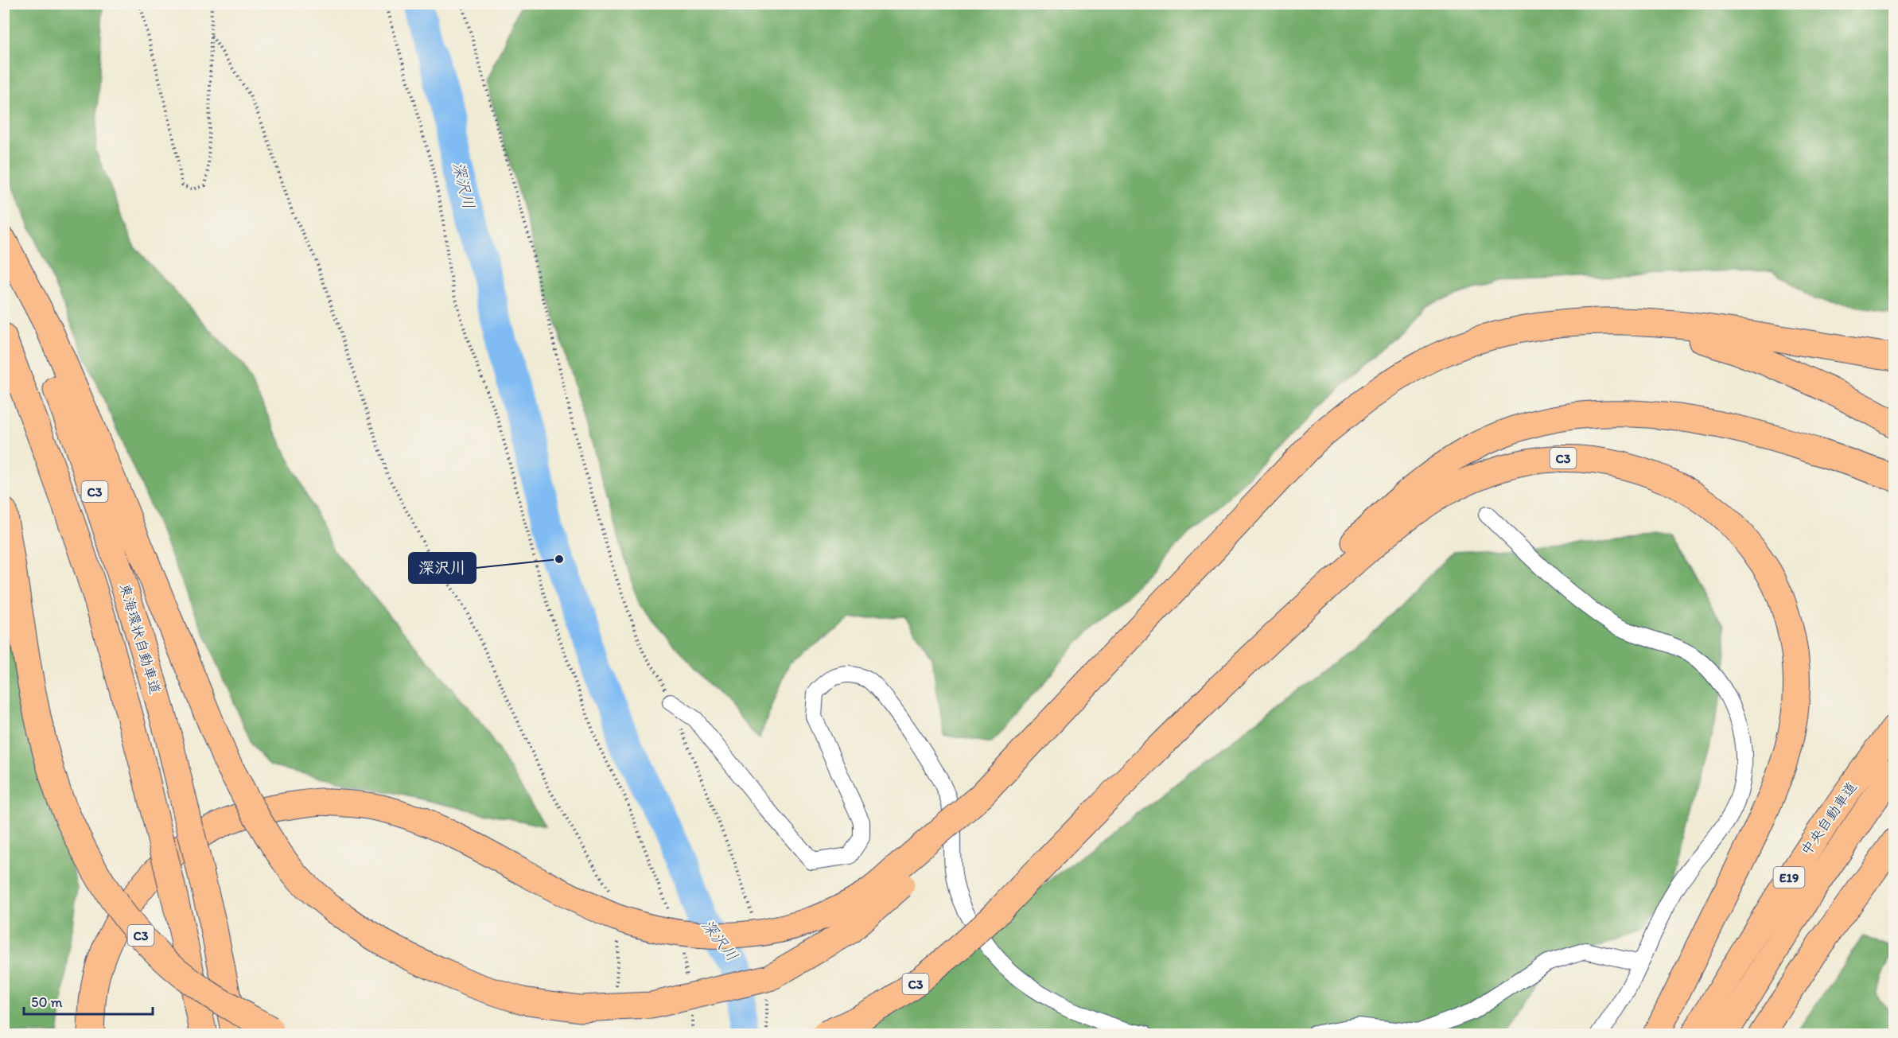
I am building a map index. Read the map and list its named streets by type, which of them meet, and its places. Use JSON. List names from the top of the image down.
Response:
{
  "streets": {
    "highway": [
      "C3",
      "東海環状自動車道",
      "中央自動車道",
      "E19"
    ]
  },
  "water": ["深沢川"],
  "places": ["深沢川"],
  "scale_bar": "50 m"
}
